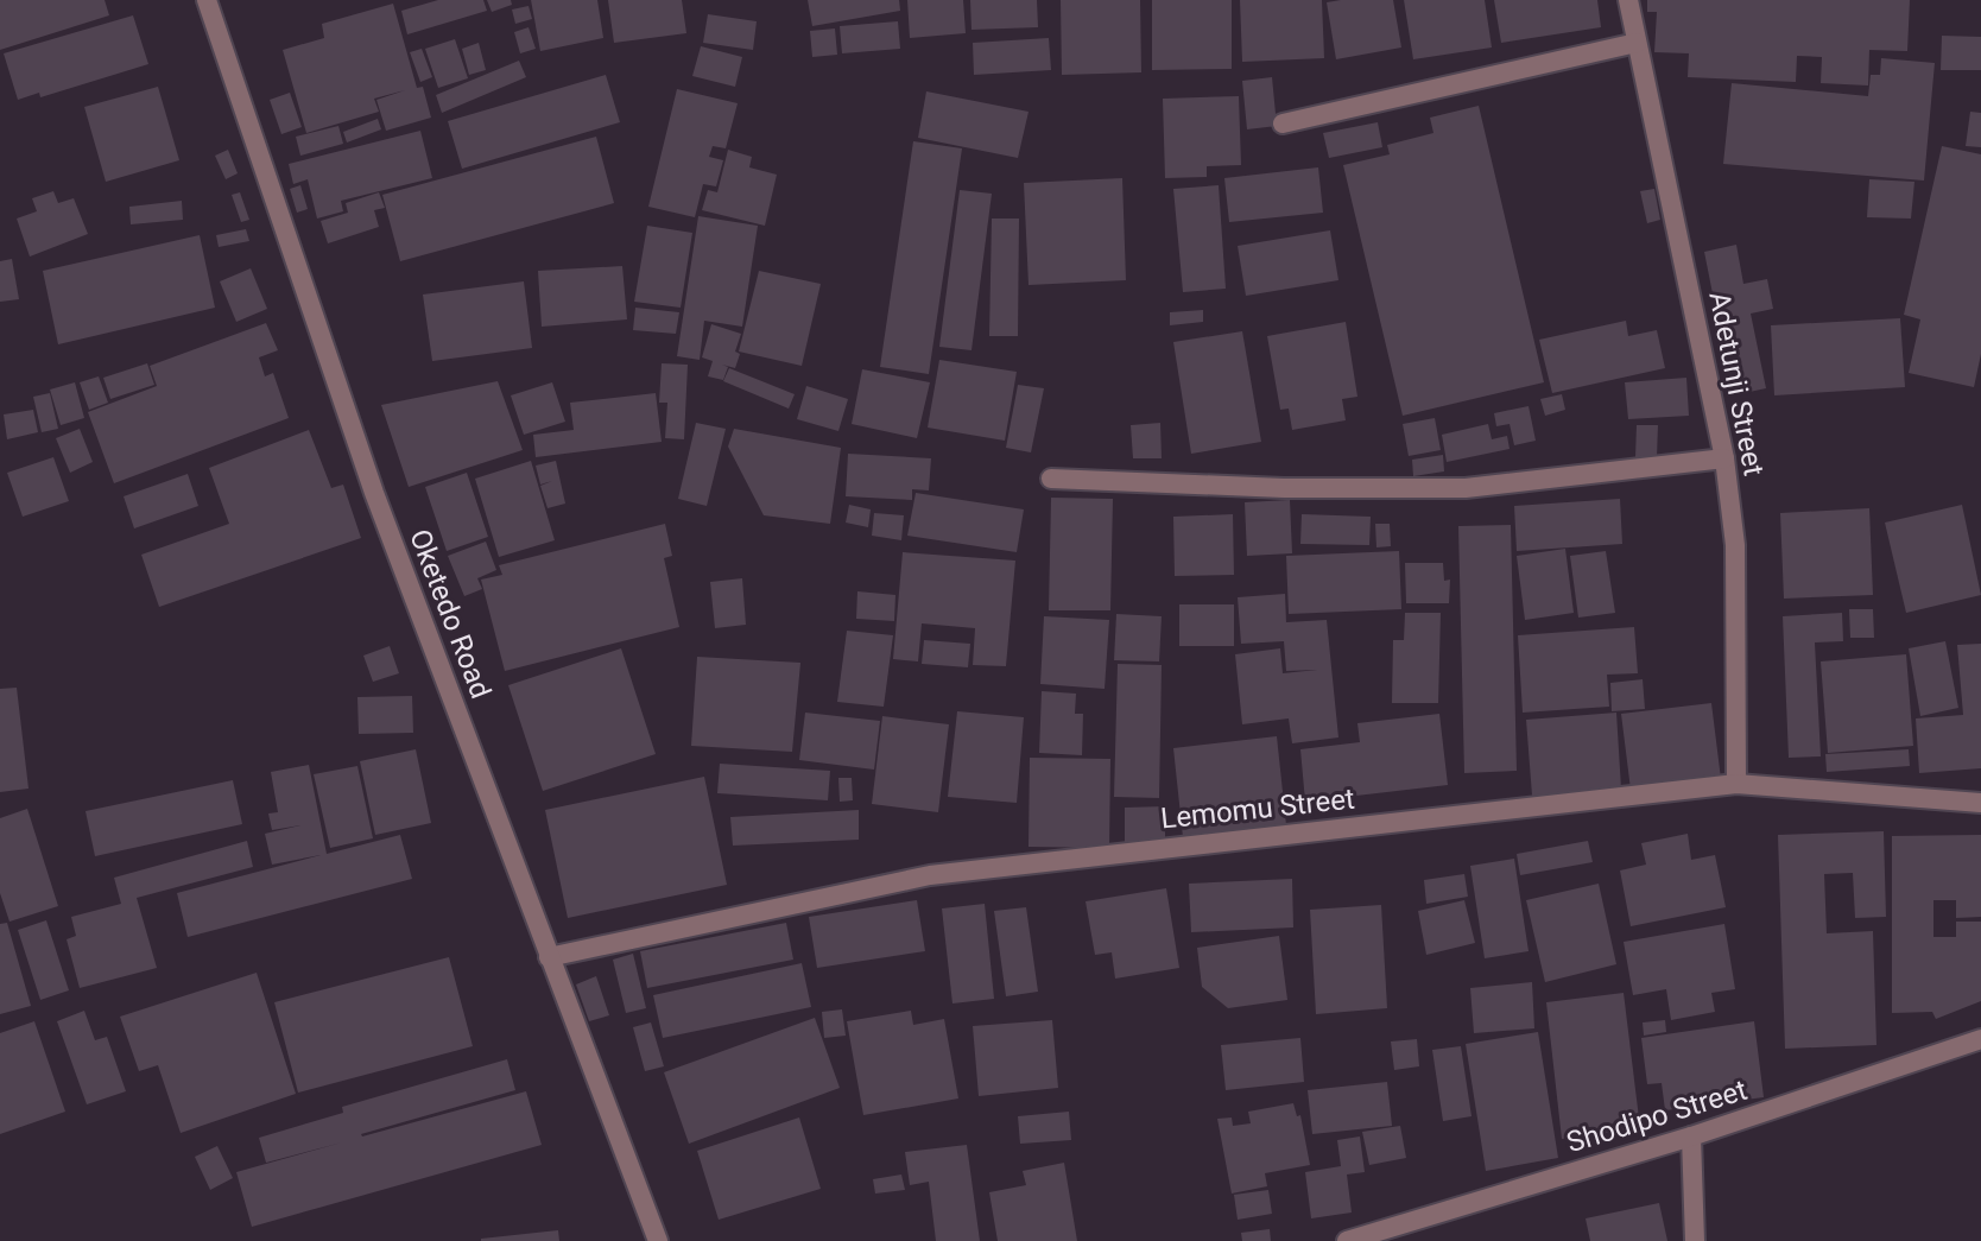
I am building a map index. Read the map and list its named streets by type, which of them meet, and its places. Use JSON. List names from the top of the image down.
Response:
{
  "streets": {
    "street": [
      "Adetunji Street",
      "Oketedo Road",
      "Lemomu Street",
      "Shodipo Street"
    ]
  },
  "crossings": [
    ["Adetunji Street", "Lemomu Street"],
    ["Oketedo Road", "Lemomu Street"]
  ]
}
